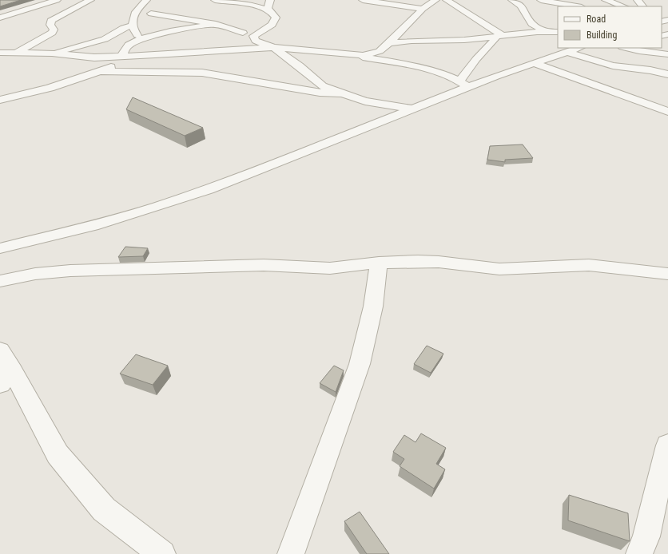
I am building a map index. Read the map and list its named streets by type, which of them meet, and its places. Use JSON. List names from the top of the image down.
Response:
{
  "legend": ["Road", "Building"]
}
